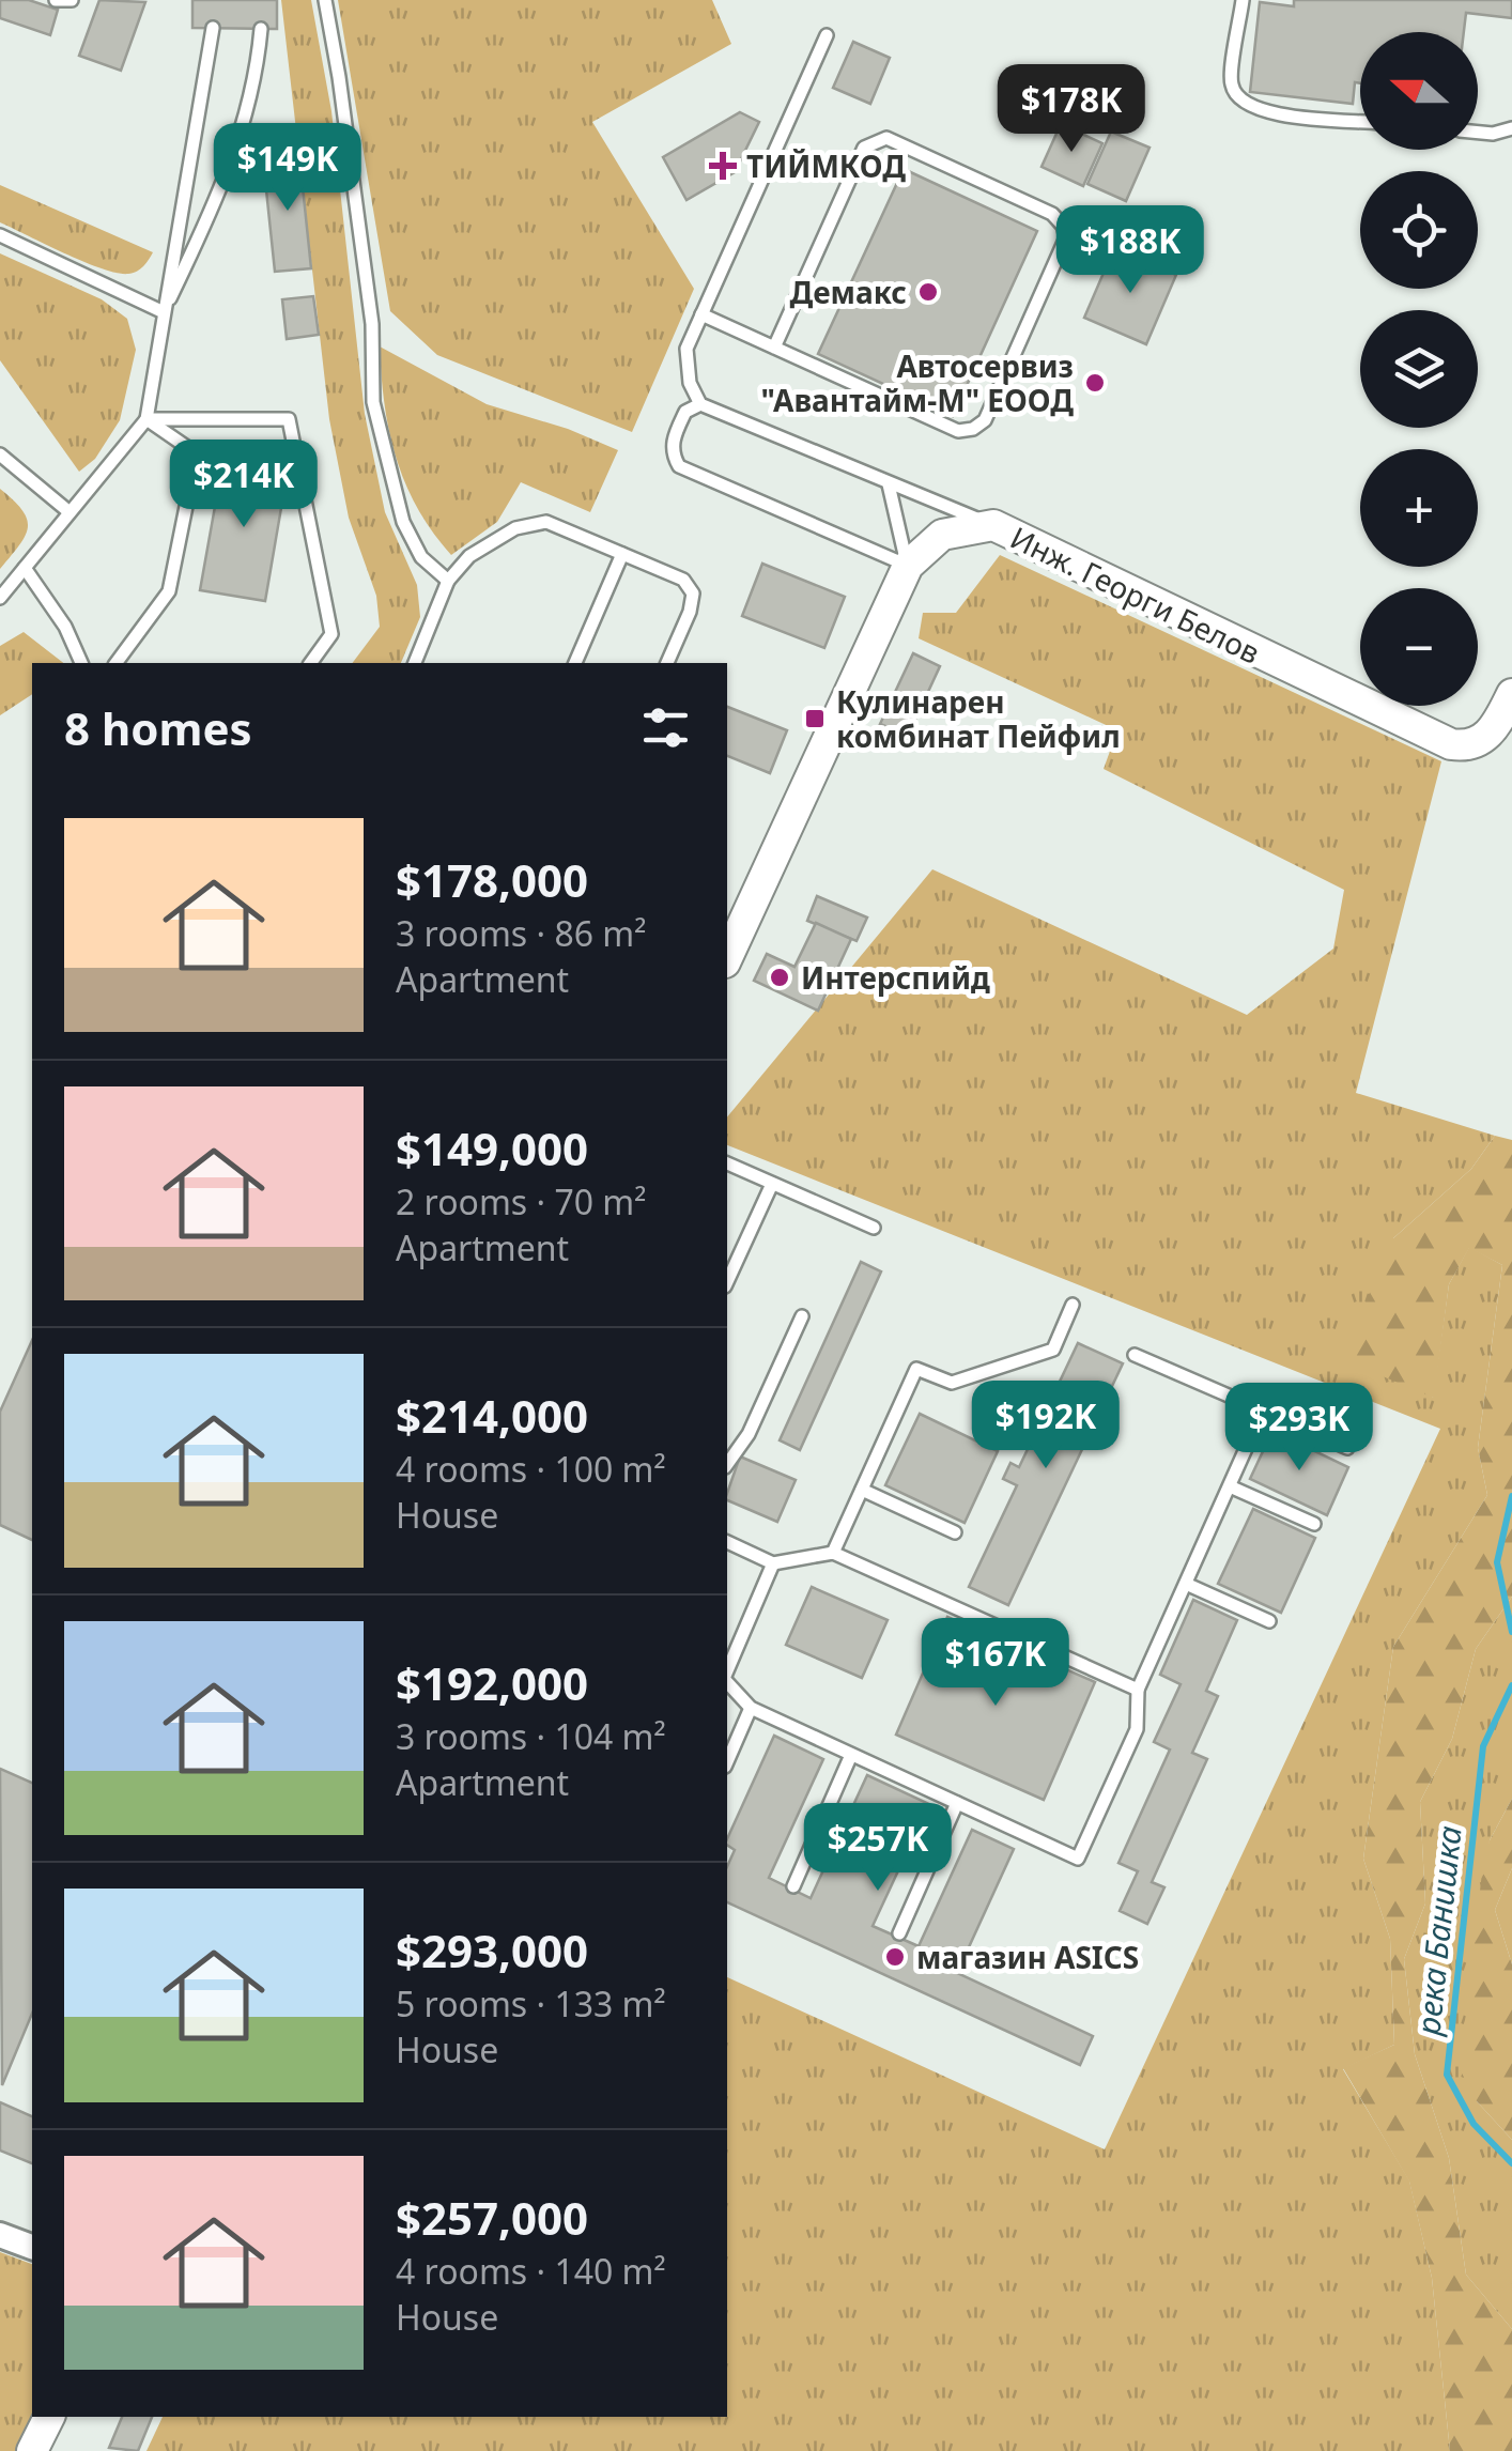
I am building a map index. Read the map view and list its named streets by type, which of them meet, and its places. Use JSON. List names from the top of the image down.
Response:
{
  "streets": {
    "street": ["Инж. Георги Белов"]
  },
  "water": ["река Банишка"],
  "places": {
    "health": ["ТИЙМКОД"],
    "other": [
      "Демакс",
      "Автосервиз \"Авантайм-М\" ЕООД",
      "Интерспийд",
      "магазин ASICS"
    ],
    "transit": ["Кулинарен комбинат Пейфил"]
  },
  "north": "left",
  "page": {
    "map_buttons": ["+", "−"],
    "price": [
      "$178K",
      "$149K",
      "$188K",
      "$214K",
      "$192K",
      "$293K",
      "$167K",
      "$257K"
    ],
    "heading": "8 homes",
    "list": [
      {
        "name": "$178,000",
        "note": "3 rooms · 86 m² · Apartment"
      },
      {
        "name": "$149,000",
        "note": "2 rooms · 70 m² · Apartment"
      },
      {
        "name": "$214,000",
        "note": "4 rooms · 100 m² · House"
      },
      {
        "name": "$192,000",
        "note": "3 rooms · 104 m² · Apartment"
      },
      {
        "name": "$293,000",
        "note": "5 rooms · 133 m² · House"
      },
      {
        "name": "$257,000",
        "note": "4 rooms · 140 m² · House"
      }
    ]
  }
}
